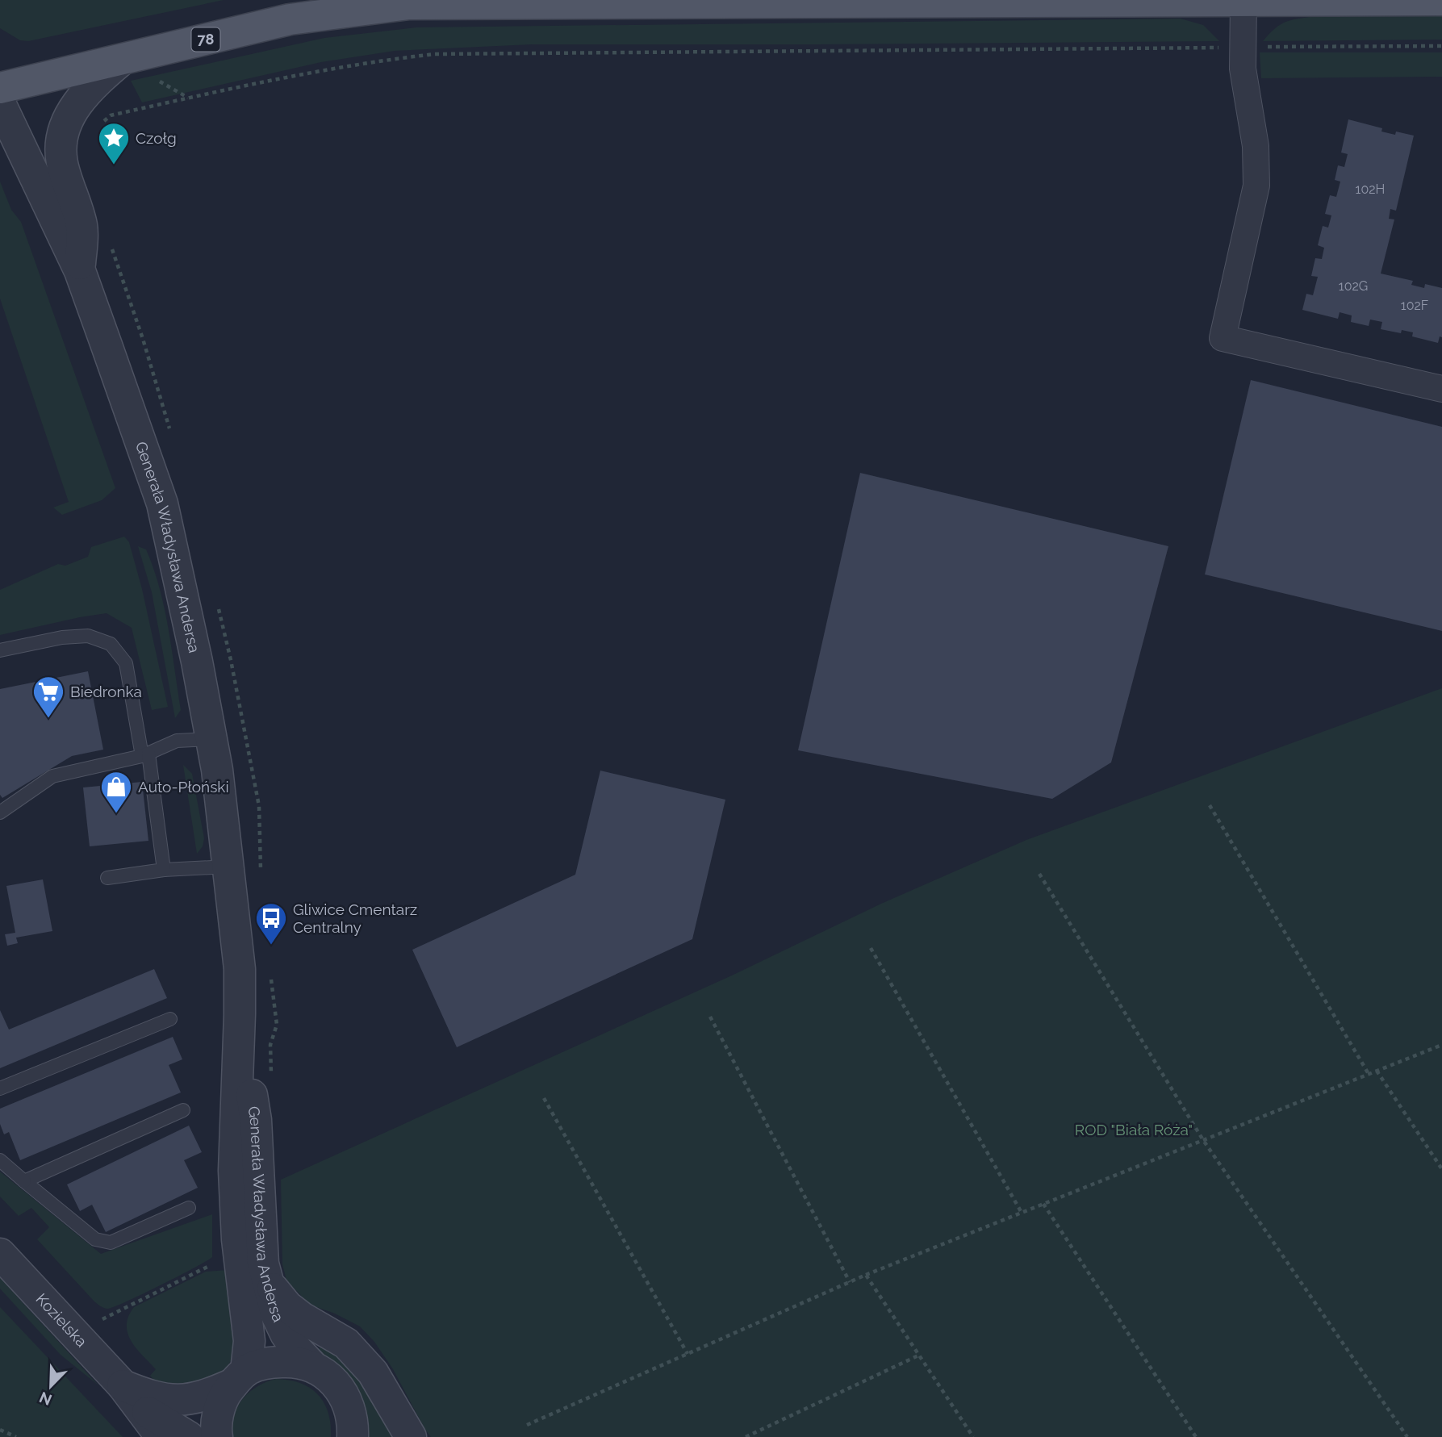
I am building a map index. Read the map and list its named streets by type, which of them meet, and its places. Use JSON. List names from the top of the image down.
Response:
{
  "streets": {
    "main road": ["78"],
    "street": ["Generała Władysława Andersa", "Kozielska"]
  },
  "crossings": [
    ["Generała Władysława Andersa", "Kozielska"]
  ],
  "parks": ["ROD \"Biała Róża\""],
  "places": {
    "place": ["Czołg"],
    "supermarket": ["Biedronka"],
    "shop": ["Auto-Płoński"],
    "bus stop": ["Gliwice Cmentarz Centralny"]
  },
  "house_numbers": ["102H", "102G", "102F"],
  "north": "bottom left"
}
